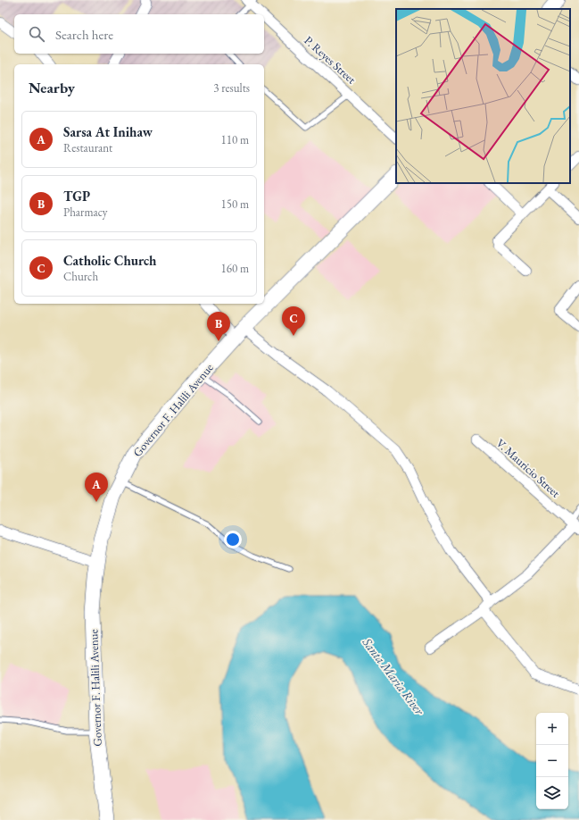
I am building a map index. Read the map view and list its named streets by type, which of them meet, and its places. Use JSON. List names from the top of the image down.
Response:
{
  "streets": {
    "main road": ["Governor F. Halili Avenue"],
    "street": ["P. Reyes Street", "V. Mauricio Street"]
  },
  "water": ["Santa Maria River"],
  "page": {
    "search": "Search here",
    "heading": ["Nearby", "3 results"],
    "list": [
      {
        "mark": "A",
        "name": "Sarsa At Inihaw",
        "note": "Restaurant",
        "value": "110 m"
      },
      {
        "mark": "B",
        "name": "TGP",
        "note": "Pharmacy",
        "value": "150 m"
      },
      {
        "mark": "C",
        "name": "Catholic Church",
        "note": "Church",
        "value": "160 m"
      }
    ],
    "pins": ["C", "B", "A"],
    "map_buttons": ["+", "−"]
  }
}
